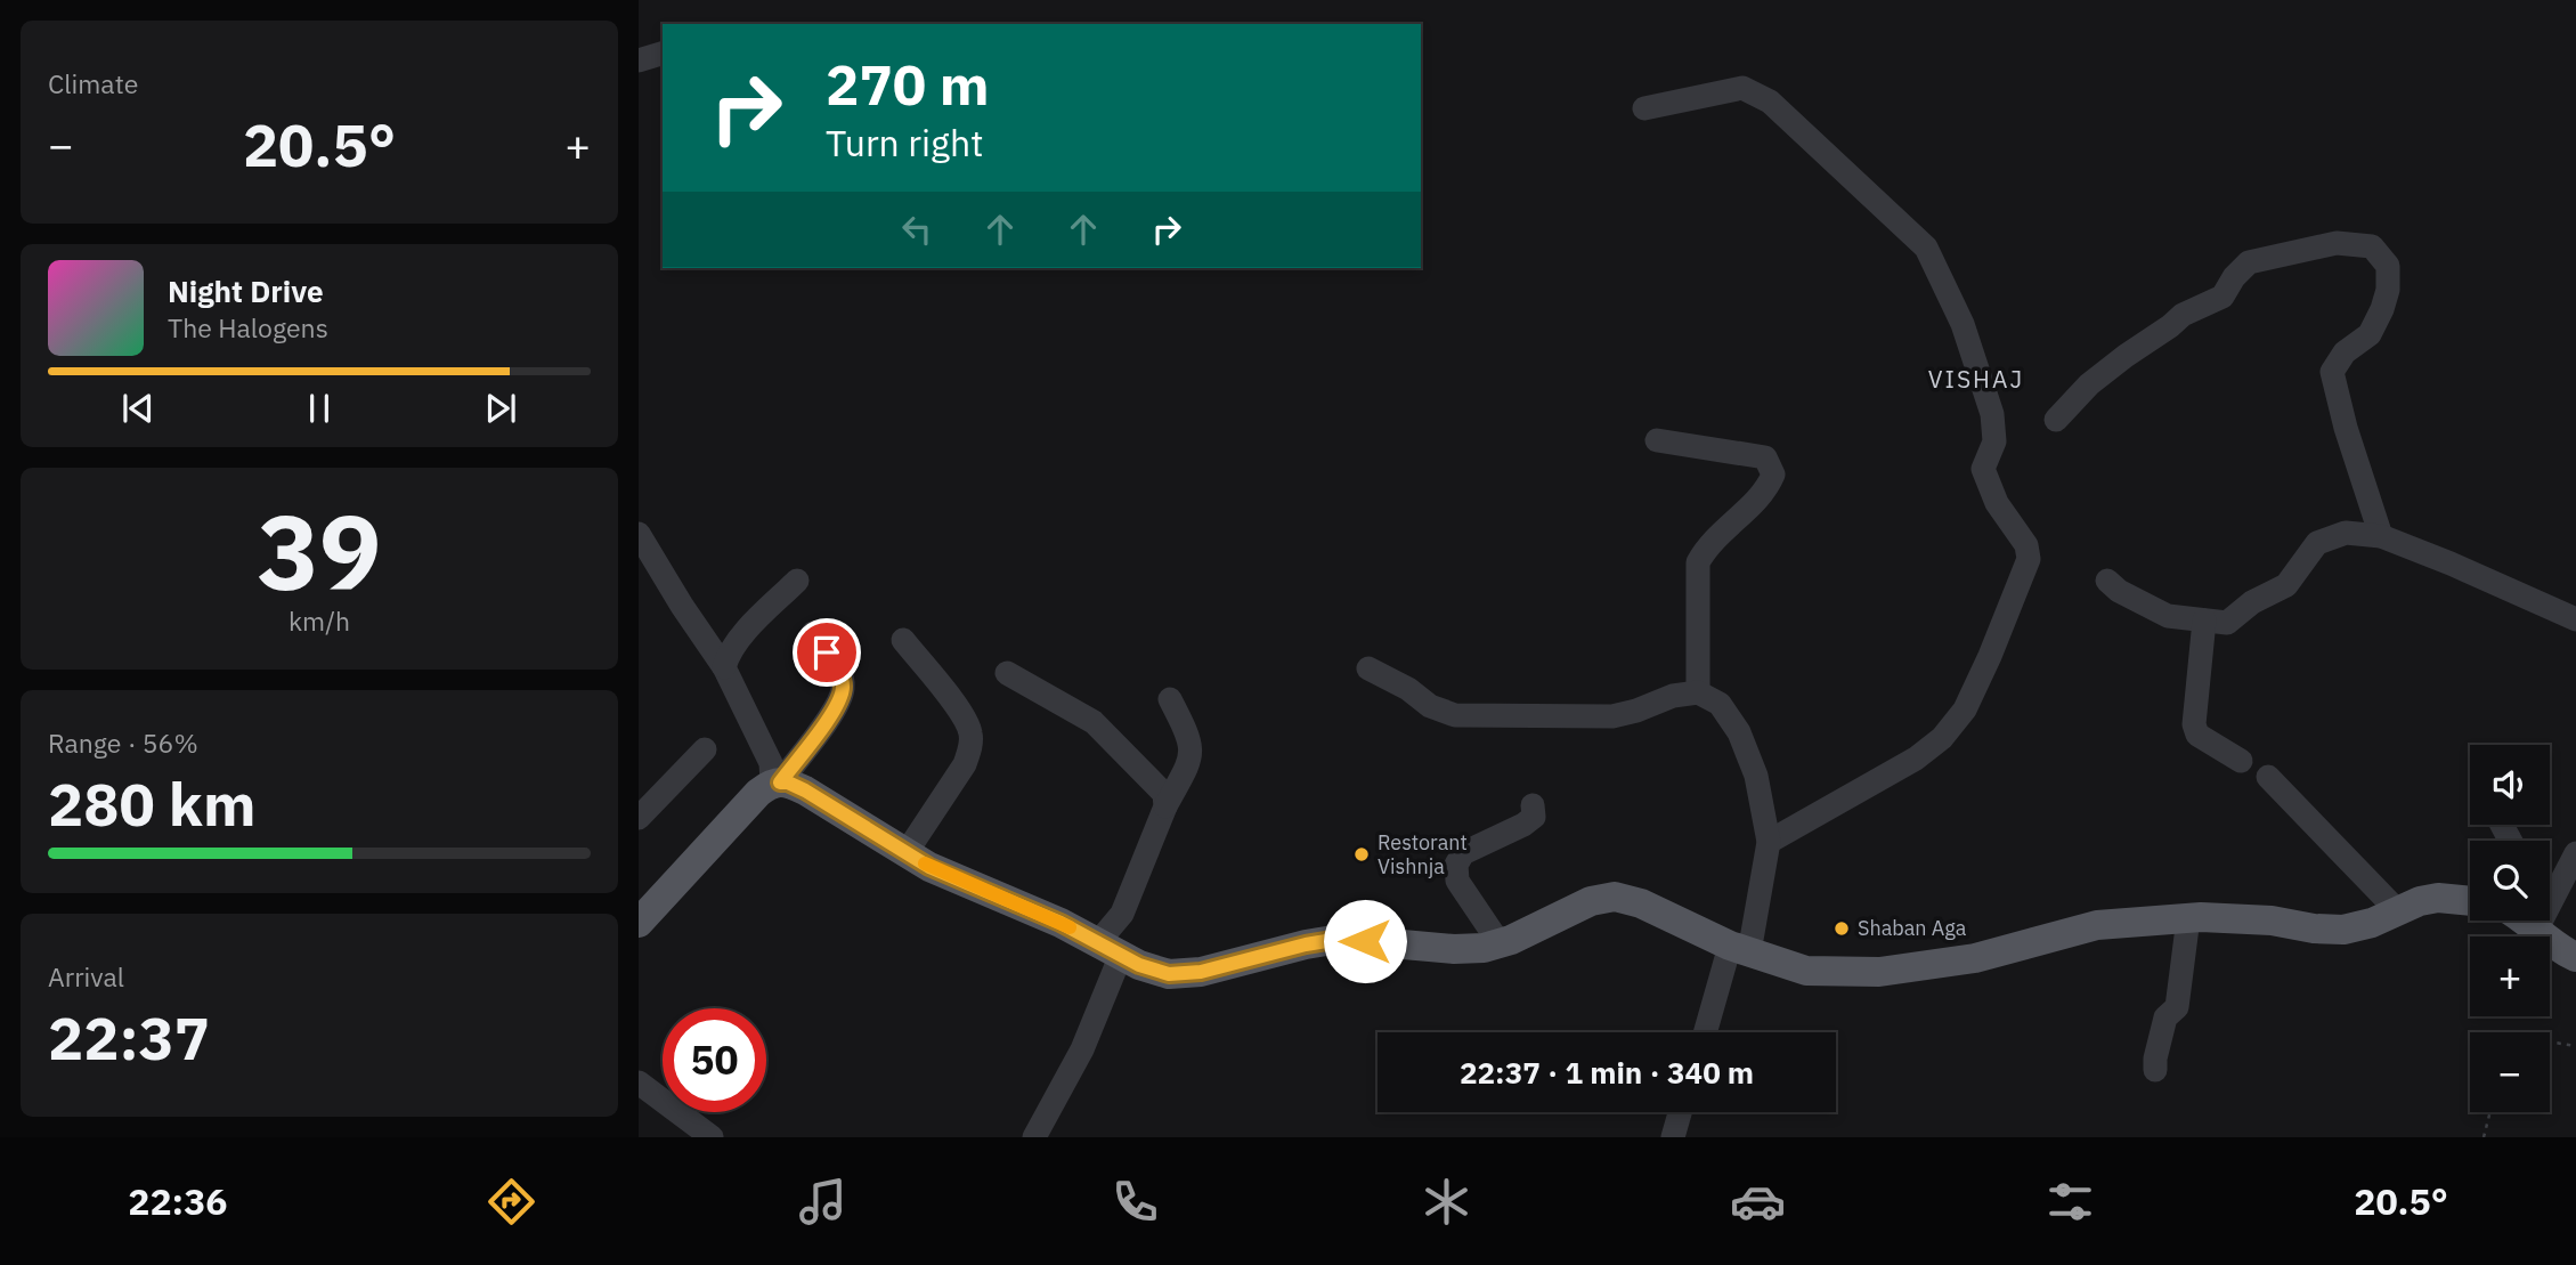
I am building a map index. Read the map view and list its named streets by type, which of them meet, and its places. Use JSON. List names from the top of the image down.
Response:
{
  "districts": ["VISHAJ"],
  "places": ["Restorant Vishnja", "Shaban Aga"],
  "page": {
    "tile": [
      "Climate",
      ["39", "km/h"],
      ["Range · 56%", "280 km"],
      ["Arrival", "22:37"]
    ],
    "turn": ["270 m", "Turn right"],
    "heat": ["−", "20.5°", "+"],
    "song": ["Night Drive", "The Halogens"],
    "map_buttons": ["+", "−"],
    "limit": "50",
    "trip": "22:37 · 1 min · 340 m",
    "tabs": ["22:36", "20.5°"]
  }
}
